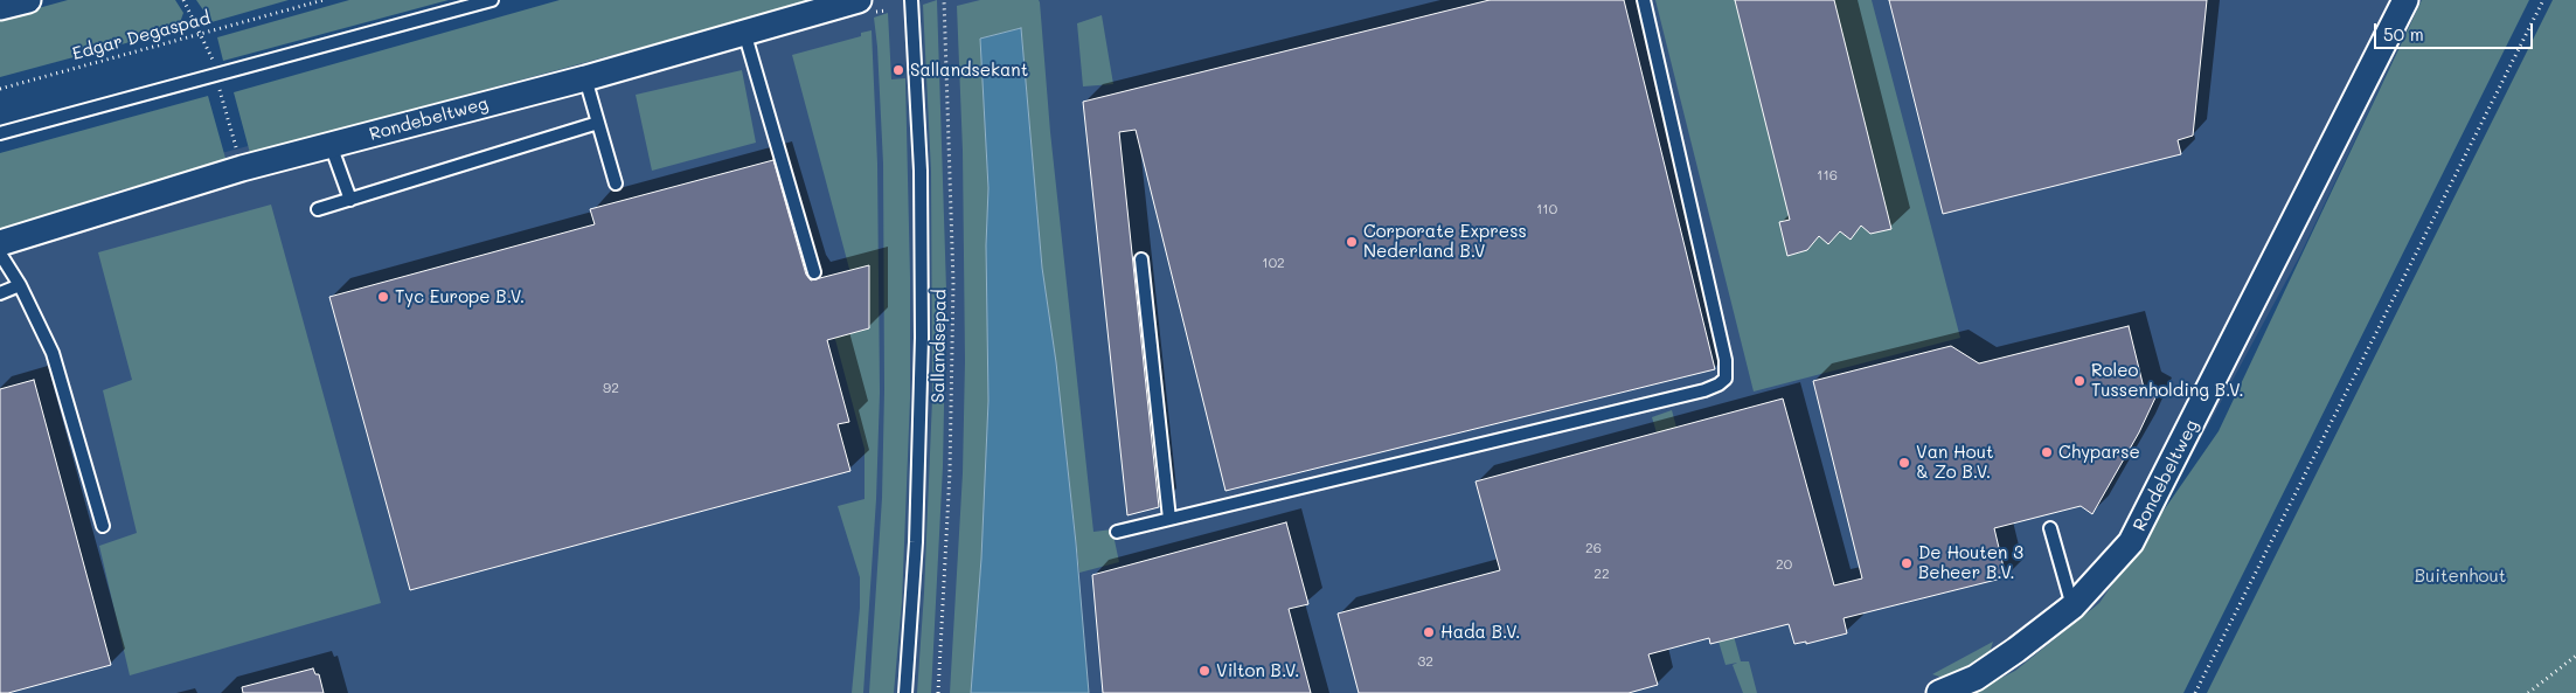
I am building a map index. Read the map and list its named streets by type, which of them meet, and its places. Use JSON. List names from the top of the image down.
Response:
{
  "streets": {
    "street": ["Rondebeltweg"],
    "path": ["Edgar Degaspad", "Sallandsepad"]
  },
  "parks": ["Buitenhout"],
  "places": [
    "Sallandsekant",
    "Corporate Express Nederland B.V",
    "Tyc Europe B.V.",
    "Roleo Tussenholding B.V.",
    "Chyparse",
    "Van Hout & Zo B.V.",
    "De Houten 3 Beheer B.V.",
    "Hada B.V.",
    "Vilton B.V."
  ],
  "house_numbers": [
    "116",
    "110",
    "102",
    "92",
    "26",
    "20",
    "22",
    "32"
  ],
  "scale_bar": "50 m"
}
